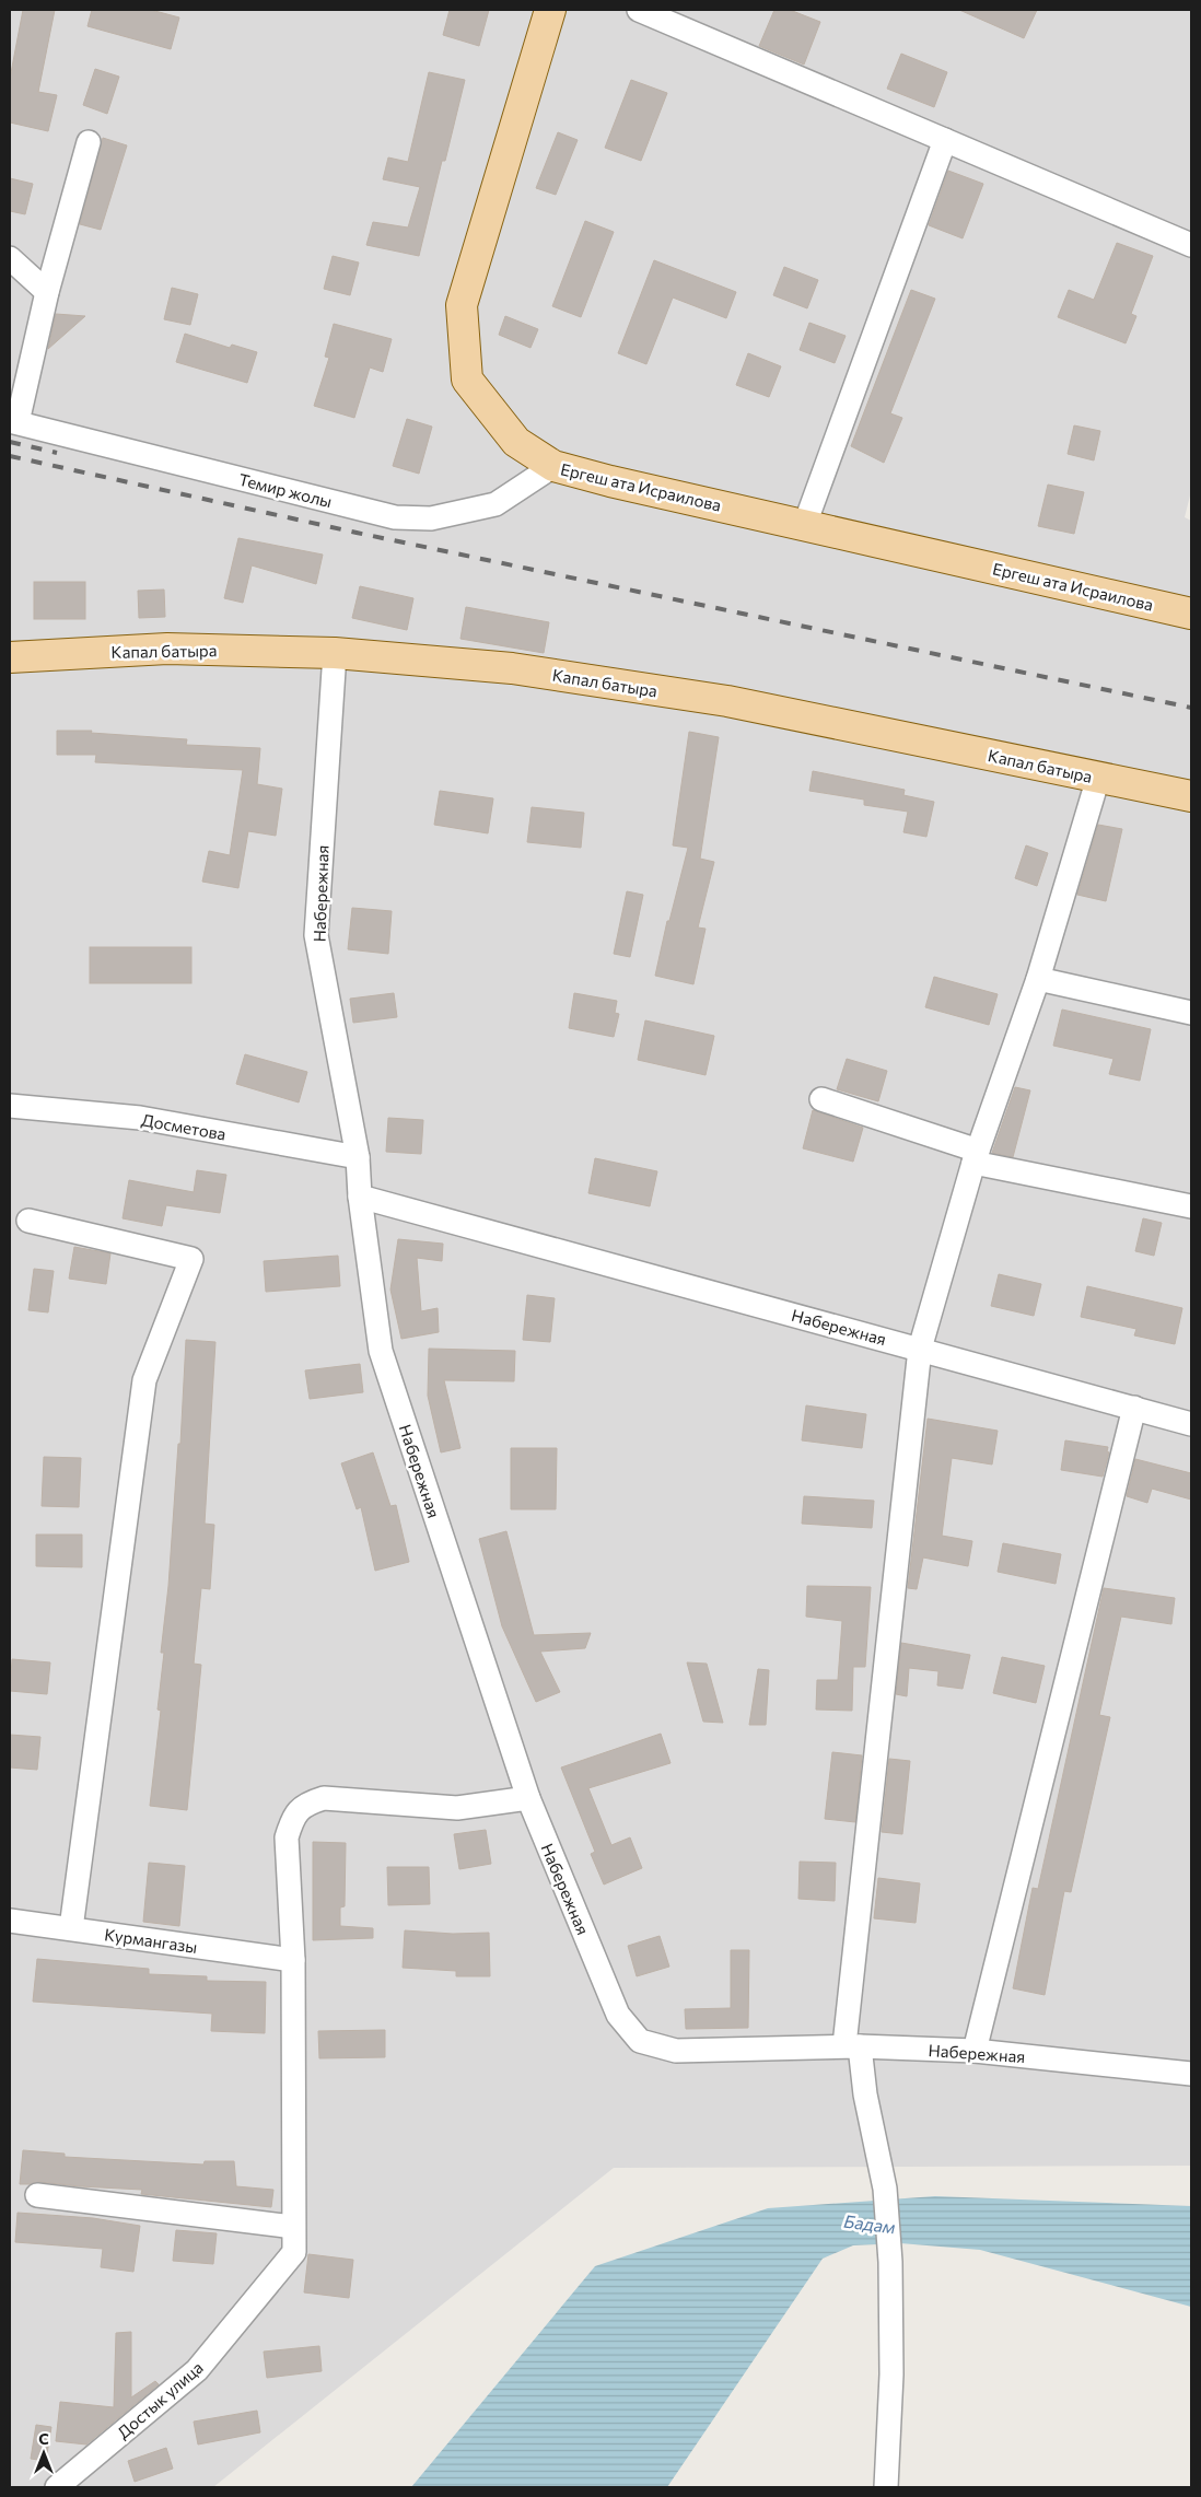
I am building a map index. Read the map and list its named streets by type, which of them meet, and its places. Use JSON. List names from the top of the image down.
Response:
{
  "streets": {
    "main road": ["Ергеш ата Исраилова", "Капал батыра"],
    "street": [
      "Темир жолы",
      "Набережная",
      "Досметова",
      "Курмангазы",
      "Достык улица"
    ]
  },
  "crossings": [
    ["Ергеш ата Исраилова", "Темир жолы"],
    ["Капал батыра", "Набережная"],
    ["Набережная", "Досметова"]
  ],
  "water": ["Бадам"],
  "north": "top"
}
